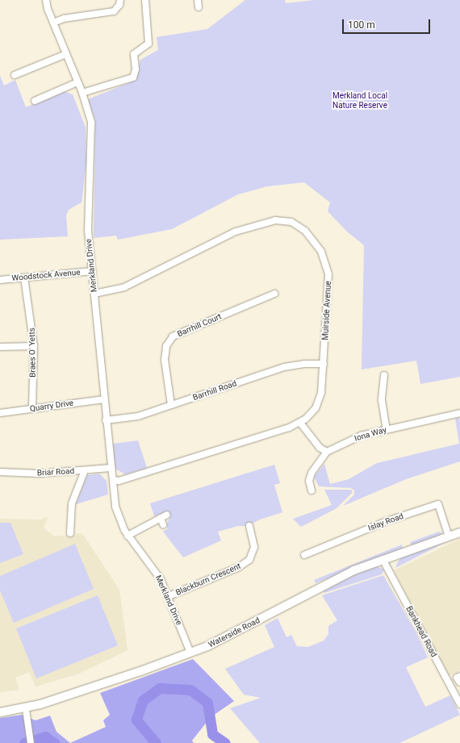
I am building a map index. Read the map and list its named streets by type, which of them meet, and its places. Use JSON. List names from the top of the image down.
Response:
{
  "streets": {
    "main road": ["Waterside Road"],
    "street": [
      "Merkland Drive",
      "Woodstock Avenue",
      "Muirside Avenue",
      "Barrhill Court",
      "Braes O' Yetts",
      "Barrhill Road",
      "Quarry Drive",
      "Iona Way",
      "Briar Road",
      "Islay Road",
      "Blackburn Crescent",
      "Bankhead Road"
    ]
  },
  "crossings": [
    ["Merkland Drive", "Woodstock Avenue"],
    ["Merkland Drive", "Muirside Avenue"],
    ["Merkland Drive", "Barrhill Road"],
    ["Merkland Drive", "Quarry Drive"],
    ["Merkland Drive", "Briar Road"],
    ["Merkland Drive", "Blackburn Crescent"],
    ["Merkland Drive", "Waterside Road"],
    ["Woodstock Avenue", "Braes O' Yetts"],
    ["Muirside Avenue", "Barrhill Road"],
    ["Barrhill Court", "Barrhill Road"],
    ["Braes O' Yetts", "Quarry Drive"],
    ["Islay Road", "Waterside Road"],
    ["Bankhead Road", "Waterside Road"]
  ],
  "parks": ["Merkland Local Nature Reserve"],
  "scale_bar": "100 m"
}
